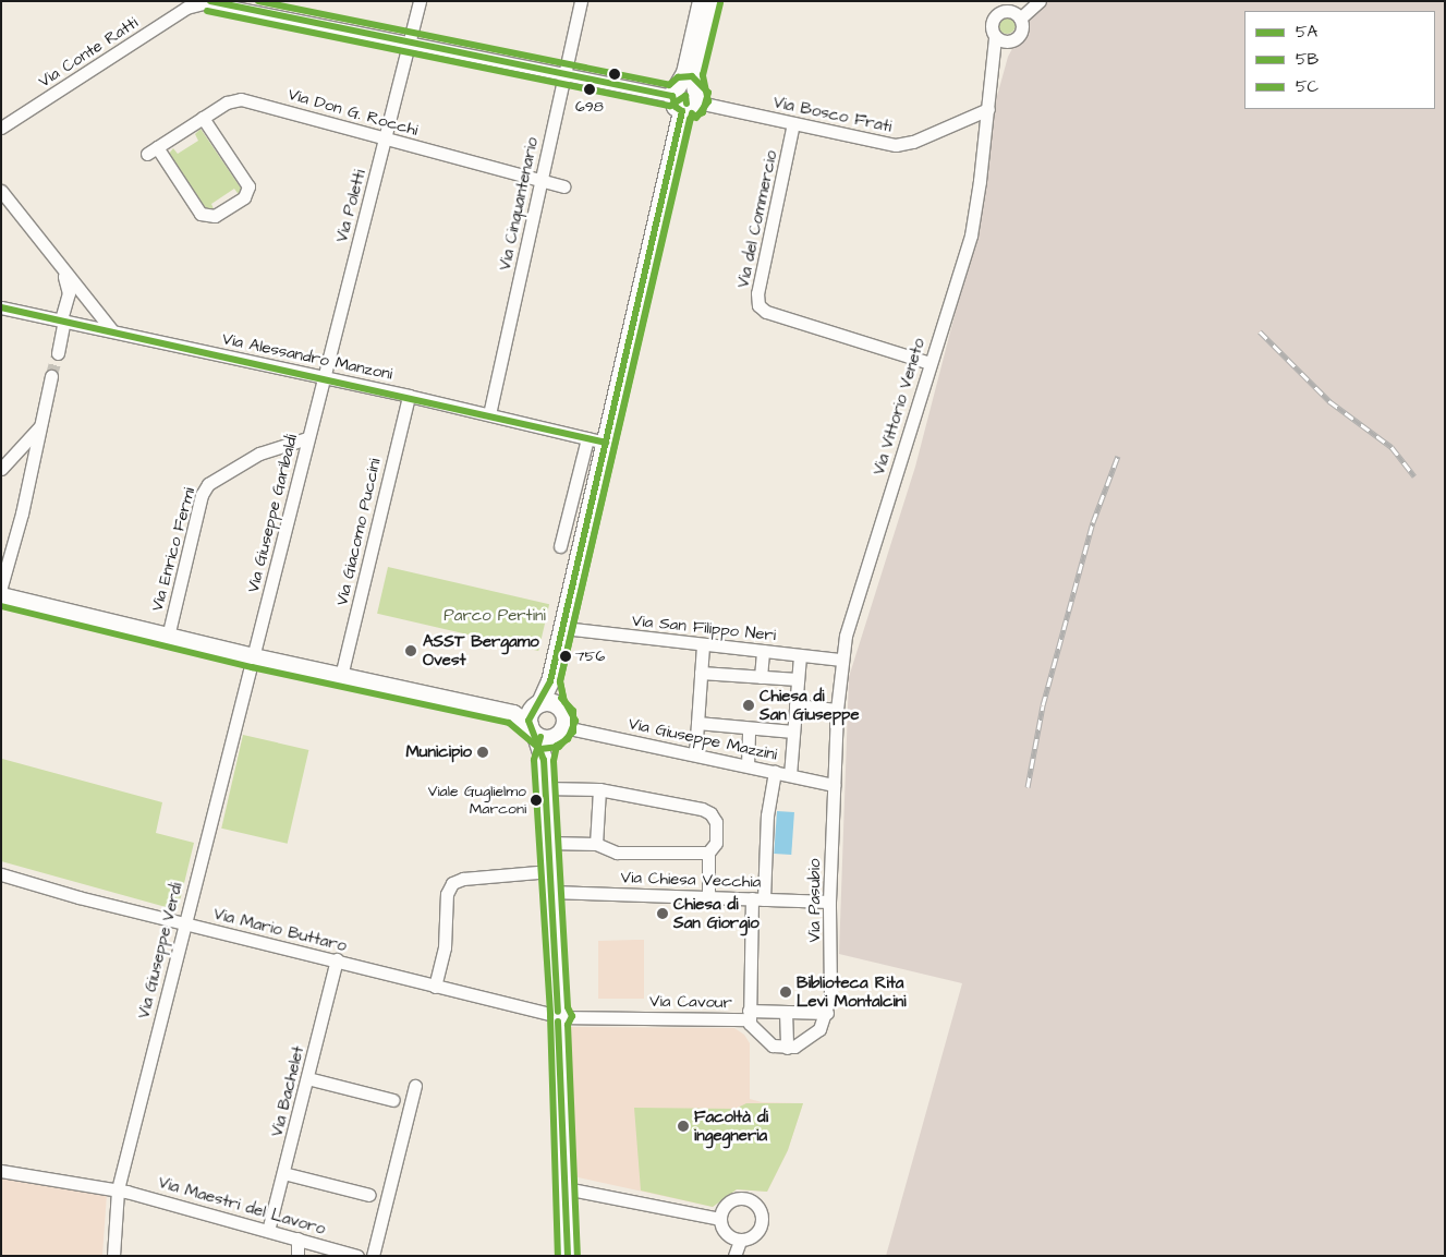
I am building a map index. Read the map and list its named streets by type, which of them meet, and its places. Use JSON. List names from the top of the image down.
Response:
{
  "streets": {
    "street": [
      "Via Conte Ratti",
      "Via Don G. Rocchi",
      "Via Bosco Frati",
      "Via Cinquantenario",
      "Via Poletti",
      "Via del Commercio",
      "Via Alessandro Manzoni",
      "Via Vittorio Veneto",
      "Via Giuseppe Garibaldi",
      "Via Giacomo Puccini",
      "Via Enrico Fermi",
      "Via San Filippo Neri",
      "Via Giuseppe Mazzini",
      "Via Chiesa Vecchia",
      "Via Pasubio",
      "Via Mario Buttaro",
      "Via Giuseppe Verdi",
      "Via Cavour",
      "Via Bachelet",
      "Via Maestri del Lavoro"
    ]
  },
  "crossings": [
    ["Via Conte Ratti", "Via Bosco Frati"],
    ["Via Conte Ratti", "Via Cinquantenario"],
    ["Via Conte Ratti", "Via Poletti"],
    ["Via Don G. Rocchi", "Via Cinquantenario"],
    ["Via Don G. Rocchi", "Via Poletti"],
    ["Via Bosco Frati", "Via del Commercio"],
    ["Via Bosco Frati", "Via Vittorio Veneto"],
    ["Via Cinquantenario", "Via Alessandro Manzoni"],
    ["Via Poletti", "Via Alessandro Manzoni"],
    ["Via Poletti", "Via Giuseppe Garibaldi"],
    ["Via del Commercio", "Via Vittorio Veneto"],
    ["Via Alessandro Manzoni", "Via Giuseppe Garibaldi"],
    ["Via Alessandro Manzoni", "Via Giacomo Puccini"],
    ["Via Vittorio Veneto", "Via San Filippo Neri"],
    ["Via Vittorio Veneto", "Via Giuseppe Mazzini"],
    ["Via Vittorio Veneto", "Via Pasubio"],
    ["Via Giuseppe Garibaldi", "Via Enrico Fermi"],
    ["Via Giuseppe Garibaldi", "Via Giuseppe Verdi"],
    ["Via Giuseppe Mazzini", "Via Pasubio"],
    ["Via Chiesa Vecchia", "Via Pasubio"],
    ["Via Mario Buttaro", "Via Giuseppe Verdi"],
    ["Via Mario Buttaro", "Via Cavour"],
    ["Via Mario Buttaro", "Via Bachelet"],
    ["Via Giuseppe Verdi", "Via Maestri del Lavoro"],
    ["Via Bachelet", "Via Maestri del Lavoro"]
  ],
  "parks": ["Parco Pertini"],
  "places": [
    "698",
    "ASST Bergamo Ovest",
    "756",
    "Chiesa di San Giuseppe",
    "Municipio",
    "Viale Guglielmo Marconi",
    "Chiesa di San Giorgio",
    "Biblioteca Rita Levi Montalcini",
    "Facoltà di ingegneria"
  ],
  "lines": ["transit line 5A", "transit line 5C", "transit line 5B"],
  "legend": ["5A", "5B", "5C"]
}
